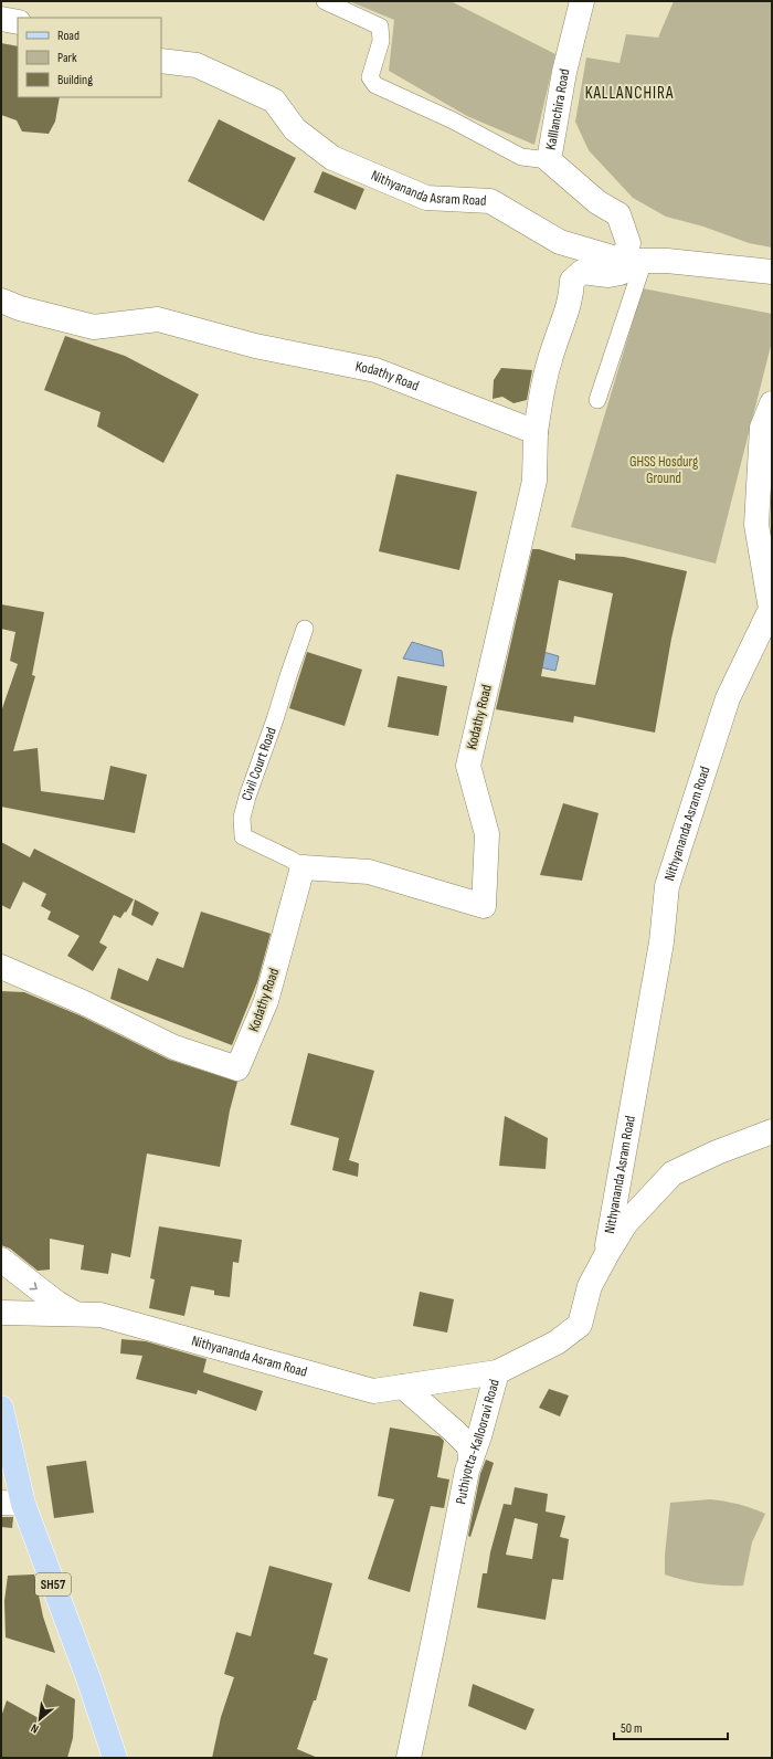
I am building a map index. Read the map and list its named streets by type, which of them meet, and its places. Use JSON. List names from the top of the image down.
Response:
{
  "streets": {
    "main road": ["SH57"],
    "street": [
      "Kalllanchira Road",
      "Nithyananda Asram Road",
      "Kodathy Road",
      "Civil Court Road",
      "Puthiyotta-Kallooravi Road"
    ]
  },
  "crossings": [
    ["Kalllanchira Road", "Nithyananda Asram Road"],
    ["Nithyananda Asram Road", "Puthiyotta-Kallooravi Road"],
    ["Kodathy Road", "Civil Court Road"]
  ],
  "districts": ["KALLANCHIRA"],
  "parks": ["GHSS Hosdurg Ground"],
  "legend": ["Road", "Park", "Building"],
  "scale_bar": "50 m",
  "north": "bottom left"
}
